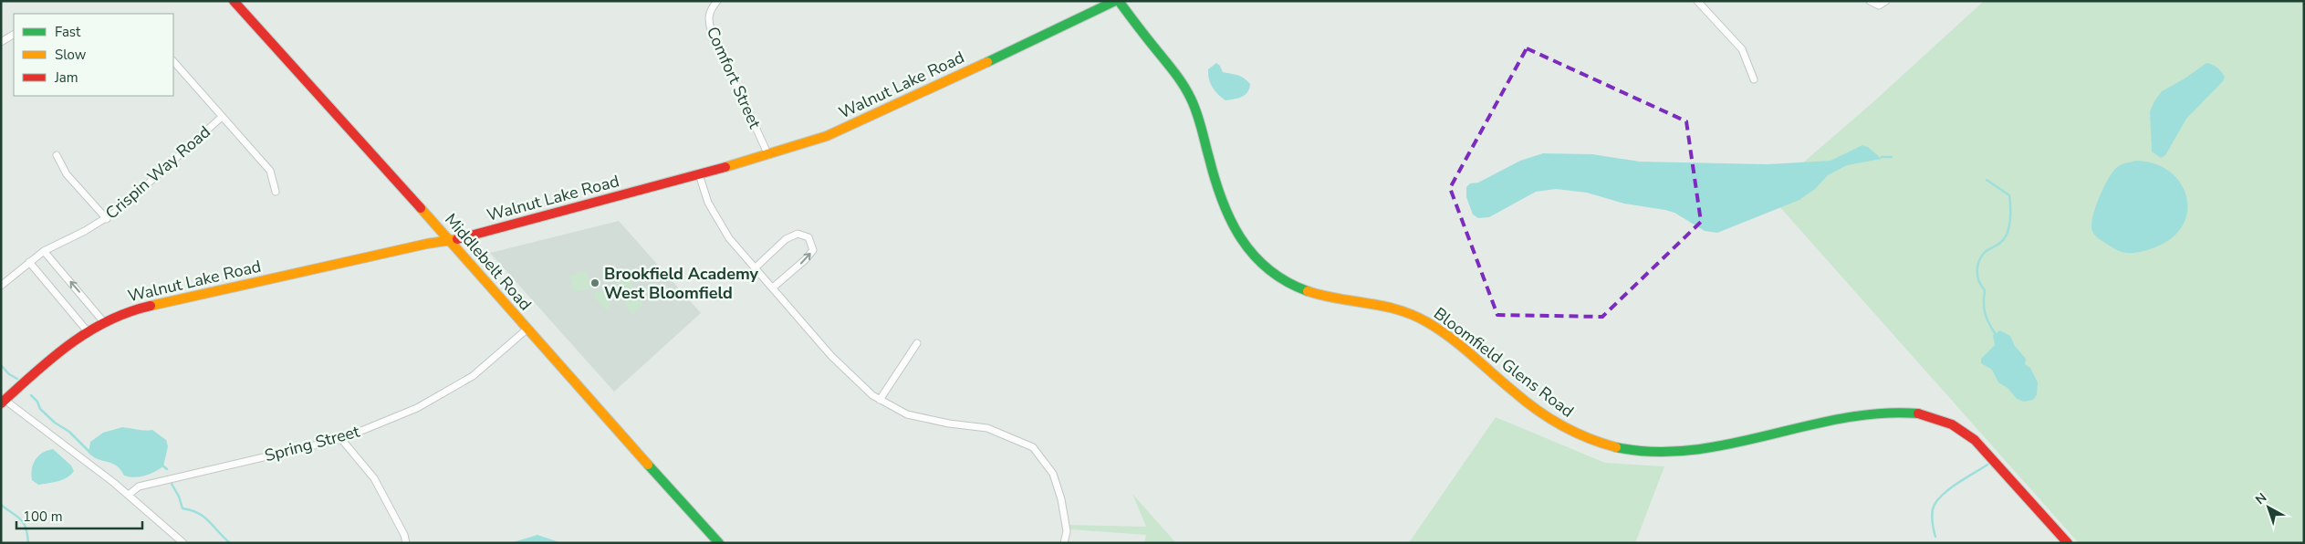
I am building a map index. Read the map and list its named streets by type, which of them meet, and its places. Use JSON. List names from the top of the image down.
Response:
{
  "streets": {
    "street": [
      "Comfort Street",
      "Walnut Lake Road",
      "Crispin Way Road",
      "Middlebelt Road",
      "Bloomfield Glens Road",
      "Spring Street"
    ]
  },
  "crossings": [
    ["Comfort Street", "Walnut Lake Road"],
    ["Walnut Lake Road", "Middlebelt Road"],
    ["Walnut Lake Road", "Bloomfield Glens Road"],
    ["Middlebelt Road", "Spring Street"]
  ],
  "places": ["Brookfield Academy West Bloomfield"],
  "legend": ["Fast", "Slow", "Jam"],
  "scale_bar": "100 m",
  "north": "top left"
}
